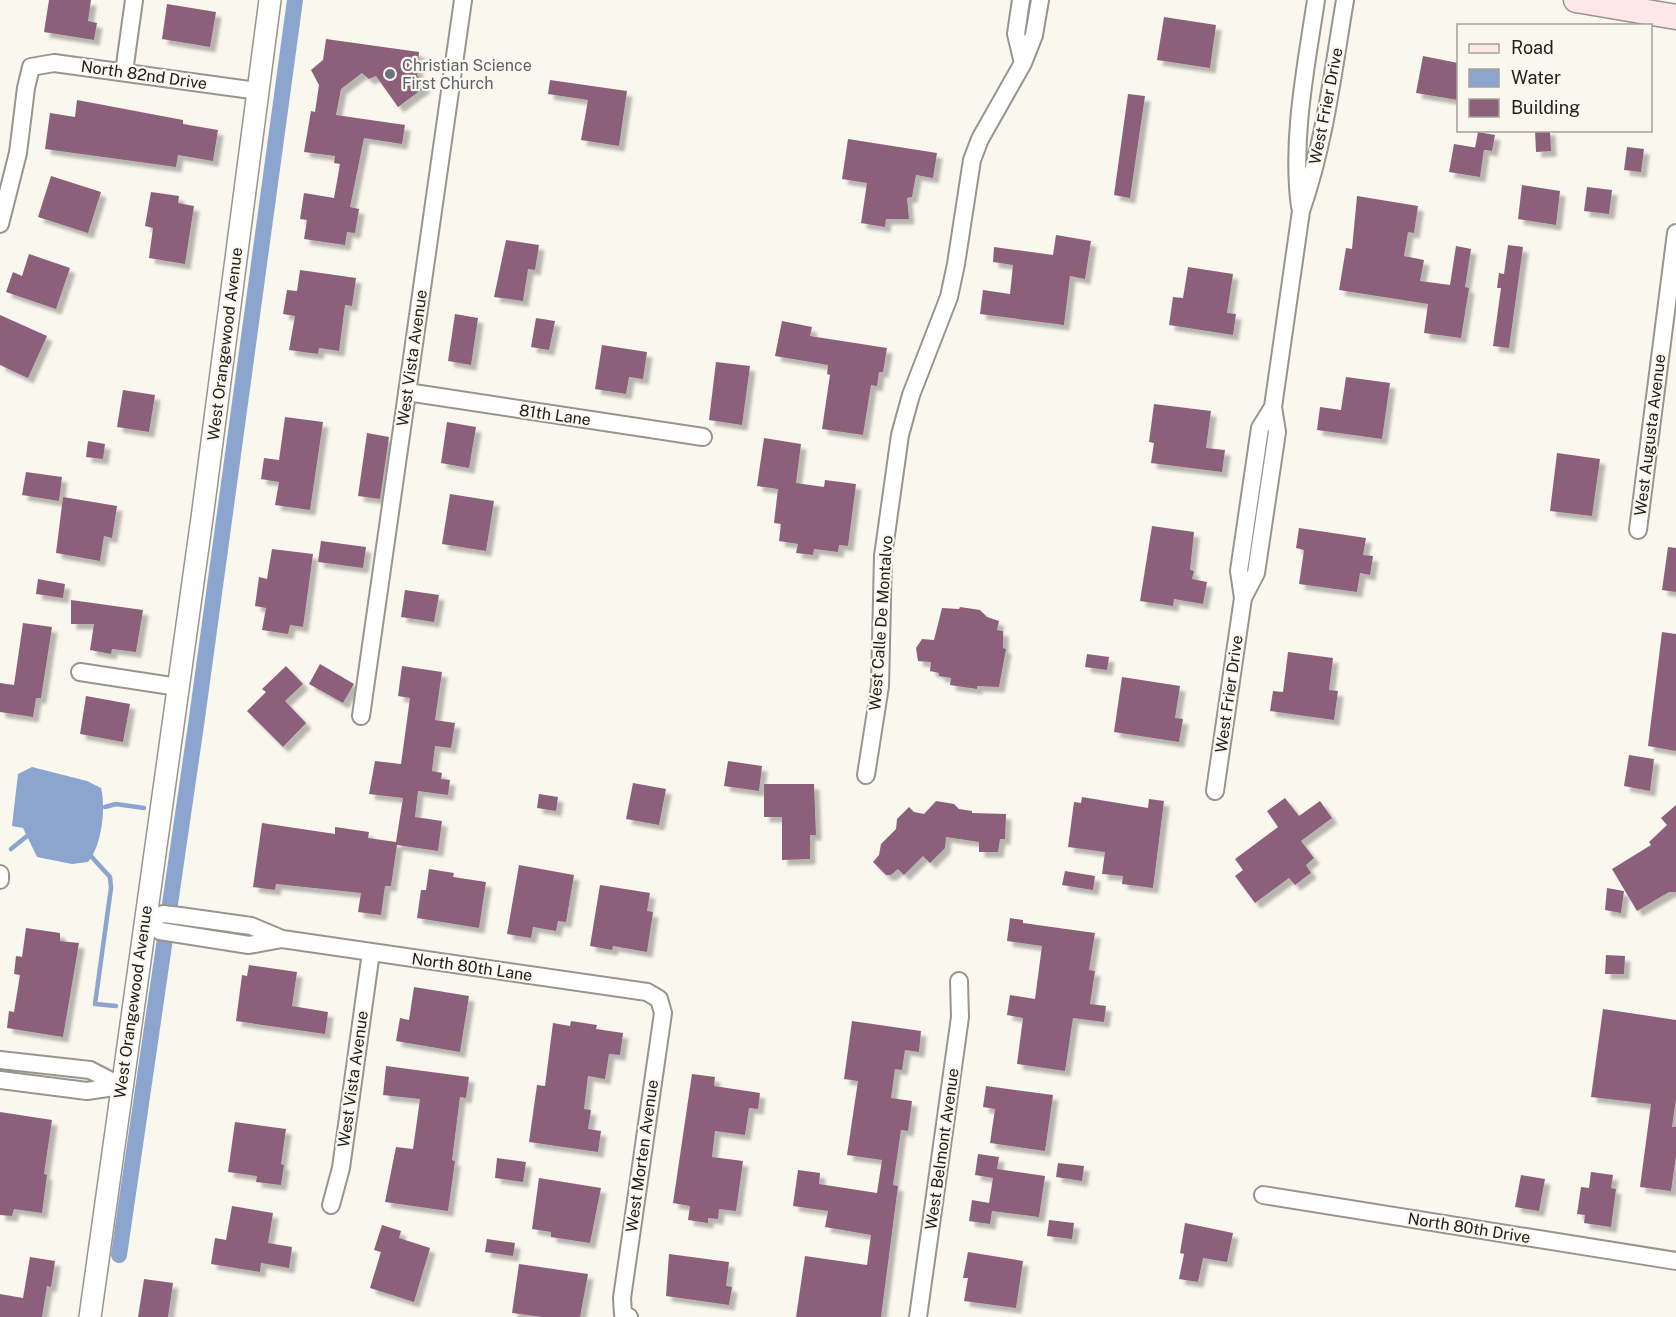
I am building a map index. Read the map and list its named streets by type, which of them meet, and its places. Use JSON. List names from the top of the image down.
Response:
{
  "streets": {
    "street": [
      "North 82nd Drive",
      "West Frier Drive",
      "West Orangewood Avenue",
      "West Vista Avenue",
      "81th Lane",
      "West Augusta Avenue",
      "West Calle De Montalvo",
      "North 80th Lane",
      "West Belmont Avenue",
      "West Morten Avenue",
      "North 80th Drive"
    ]
  },
  "crossings": [
    ["North 82nd Drive", "West Orangewood Avenue"],
    ["West Orangewood Avenue", "North 80th Lane"],
    ["West Vista Avenue", "81th Lane"],
    ["West Vista Avenue", "North 80th Lane"],
    ["North 80th Lane", "West Morten Avenue"]
  ],
  "places": ["Christian Science First Church"],
  "legend": ["Road", "Water", "Building"]
}
